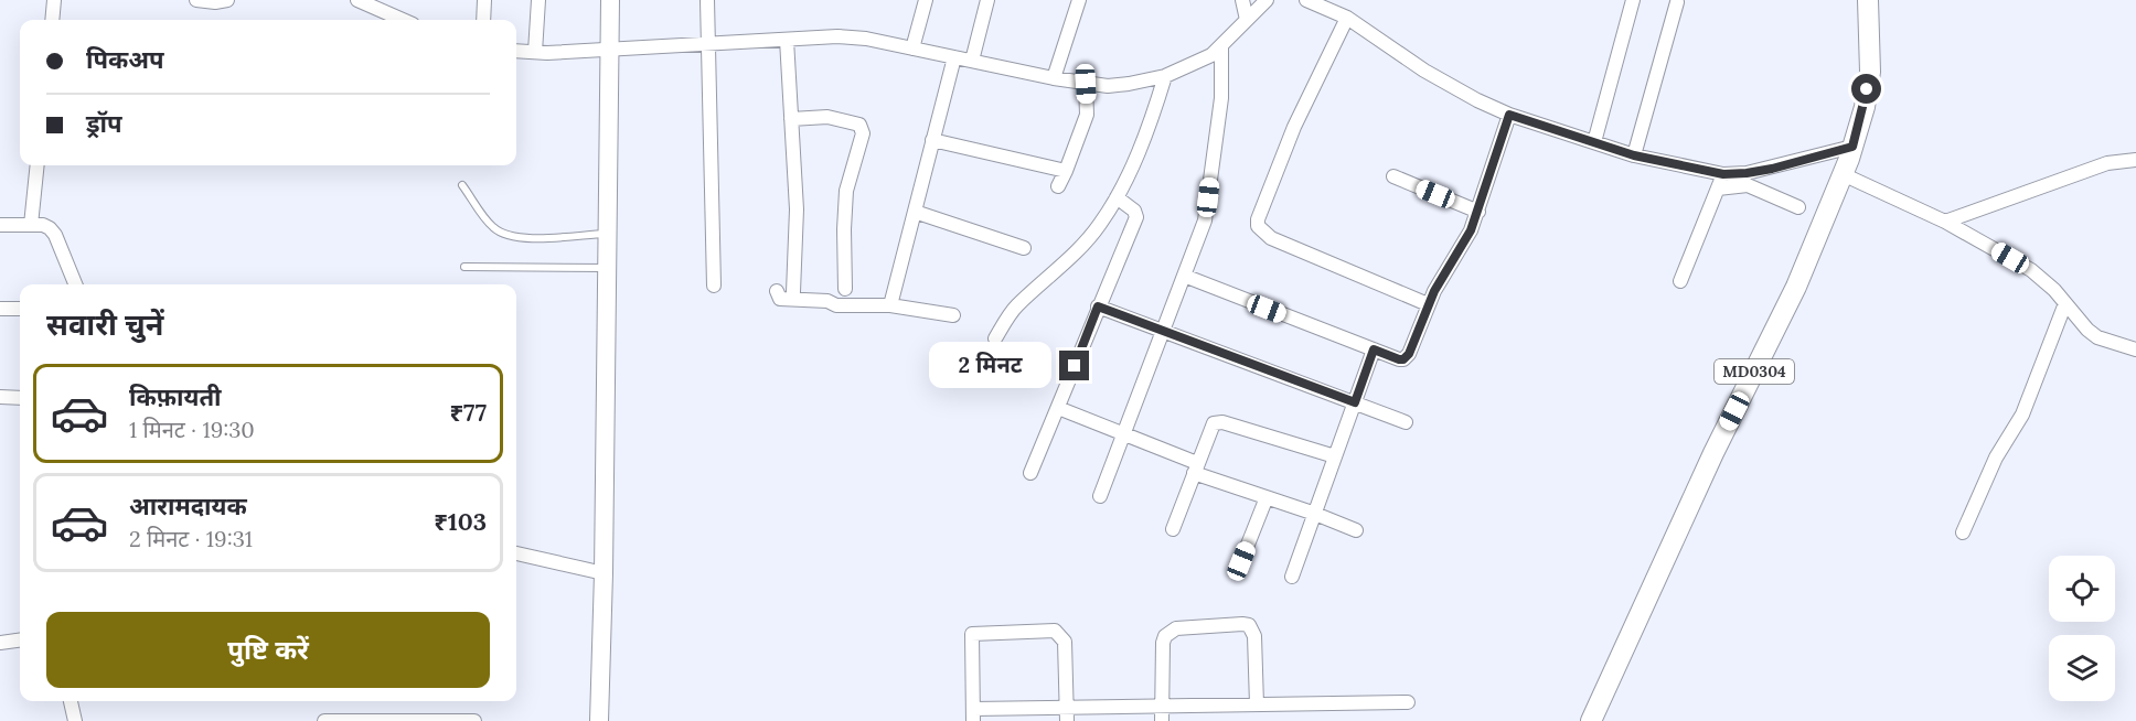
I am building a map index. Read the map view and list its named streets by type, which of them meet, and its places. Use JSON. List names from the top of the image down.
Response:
{
  "streets": {
    "main road": ["MD0304"]
  },
  "page": {
    "banner": ["पिकअप", "ड्रॉप"],
    "heading": "सवारी चुनें",
    "bubble": "2 मिनट",
    "list": [
      {
        "name": "किफ़ायती",
        "note": "1 मिनट · 19:30",
        "value": "₹77"
      },
      {
        "name": "आरामदायक",
        "note": "2 मिनट · 19:31",
        "value": "₹103"
      }
    ],
    "buttons": "पुष्टि करें"
  }
}
